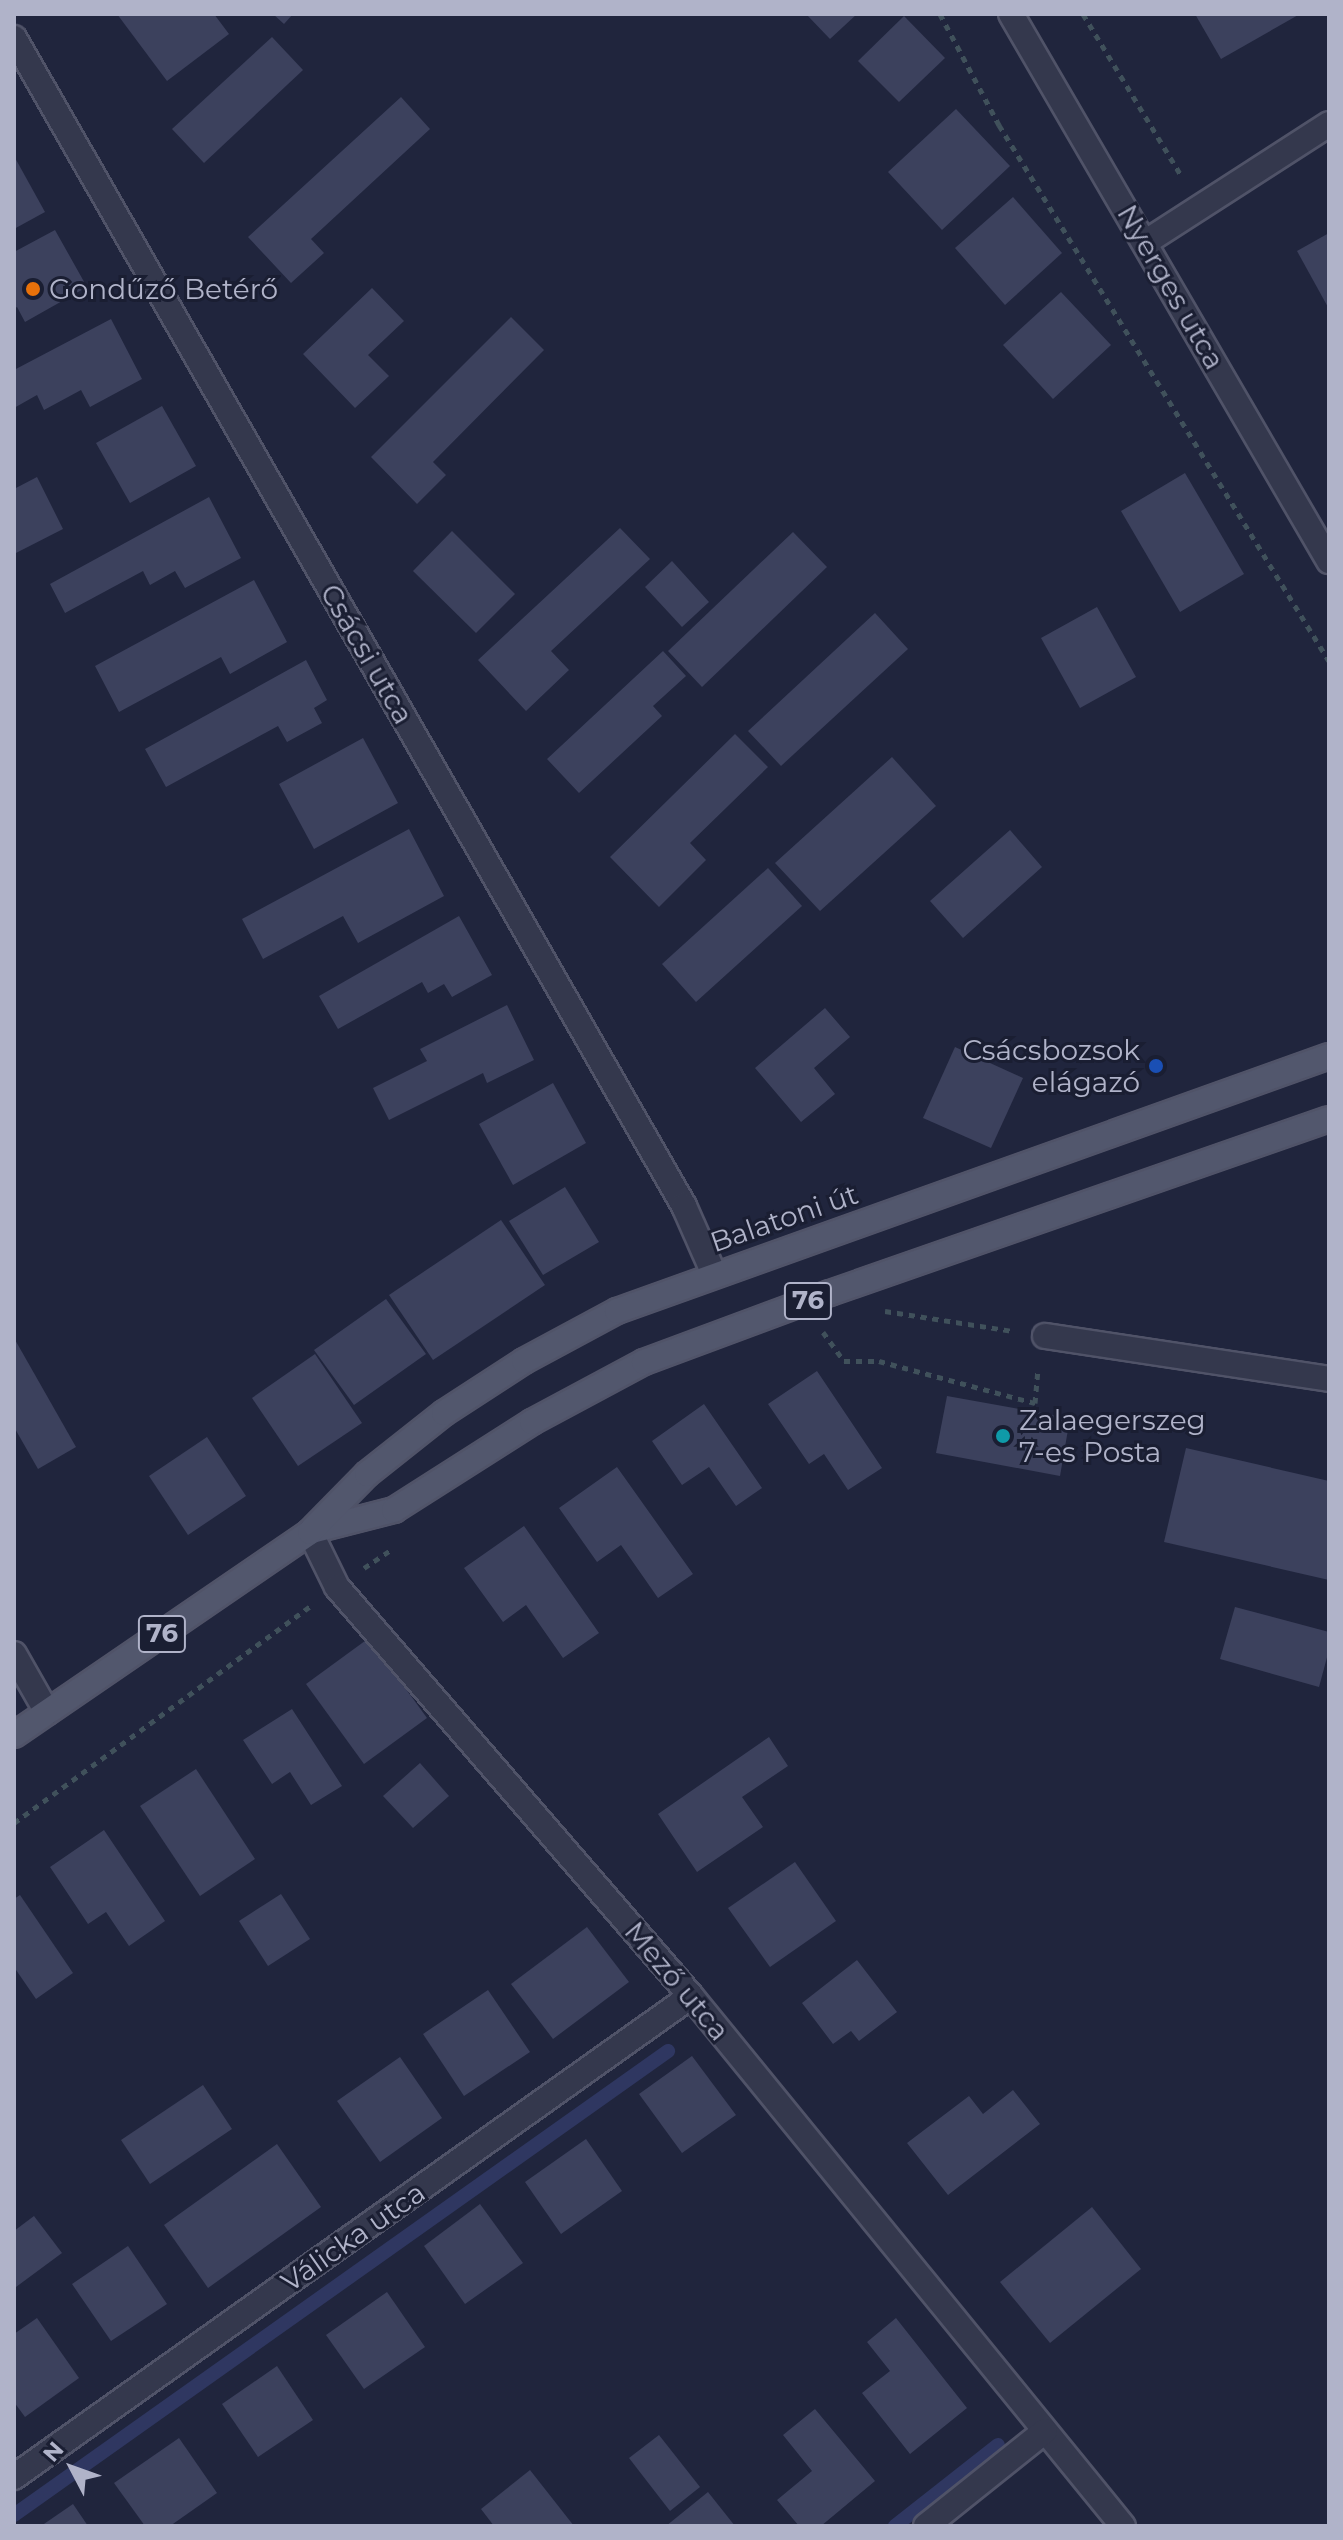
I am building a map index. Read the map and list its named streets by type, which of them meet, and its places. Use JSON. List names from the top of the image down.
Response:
{
  "streets": {
    "main road": ["Balatoni út", "76"],
    "street": [
      "Nyerges utca",
      "Csácsi utca",
      "Mező utca",
      "Válicka utca"
    ]
  },
  "crossings": [
    ["Csácsi utca", "Balatoni út"],
    ["Balatoni út", "Mező utca"],
    ["Mező utca", "Válicka utca"]
  ],
  "places": ["Gondűző Betérő", "Csácsbozsok elágazó", "Zalaegerszeg 7-es Posta"],
  "north": "top left"
}
